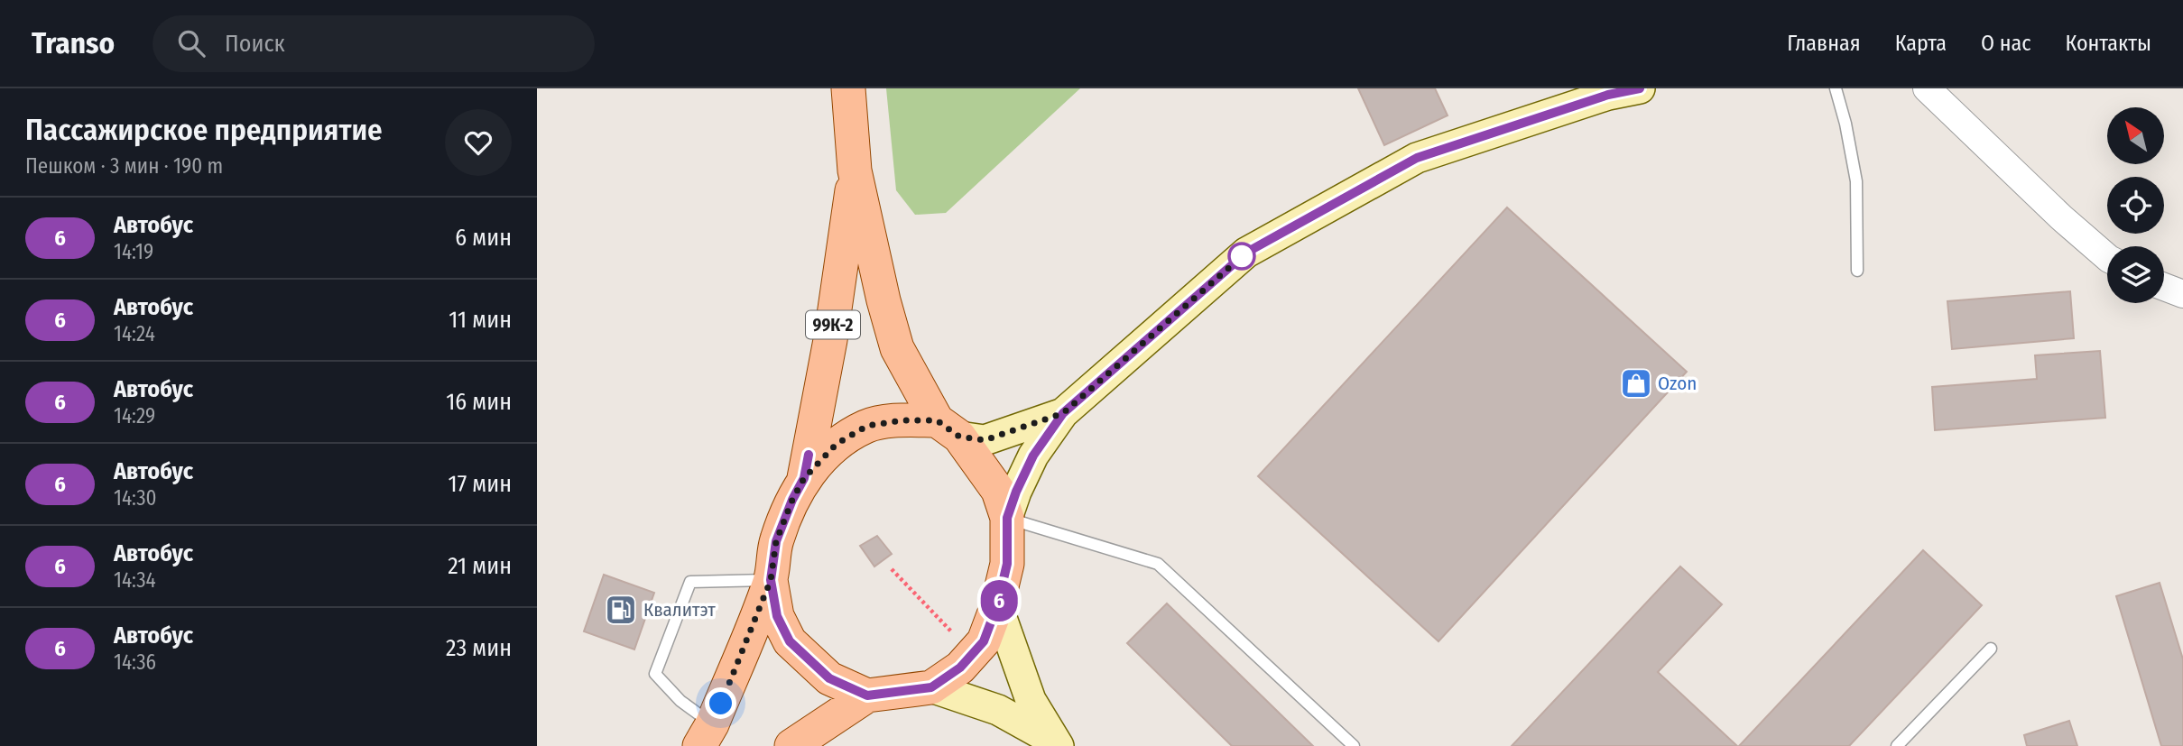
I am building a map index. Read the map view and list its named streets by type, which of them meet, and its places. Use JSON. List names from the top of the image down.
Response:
{
  "streets": {
    "main road": ["99К-2"]
  },
  "places": {
    "shop": ["Ozon"],
    "fuel station": ["Квалитэт"]
  },
  "lines": ["bus line 6"],
  "north": "top left",
  "page": {
    "header": "Transo",
    "search": "Поиск",
    "nav": [
      "Главная",
      "Карта",
      "О нас",
      "Контакты"
    ],
    "heading": ["Пассажирское предприятие", "Пешком · 3 мин · 190 m"],
    "on_map": "6",
    "list": [
      {
        "mark": "6",
        "name": "Автобус",
        "note": "14:19",
        "value": "6 мин"
      },
      {
        "mark": "6",
        "name": "Автобус",
        "note": "14:24",
        "value": "11 мин"
      },
      {
        "mark": "6",
        "name": "Автобус",
        "note": "14:29",
        "value": "16 мин"
      },
      {
        "mark": "6",
        "name": "Автобус",
        "note": "14:30",
        "value": "17 мин"
      },
      {
        "mark": "6",
        "name": "Автобус",
        "note": "14:34",
        "value": "21 мин"
      },
      {
        "mark": "6",
        "name": "Автобус",
        "note": "14:36",
        "value": "23 мин"
      }
    ]
  }
}
